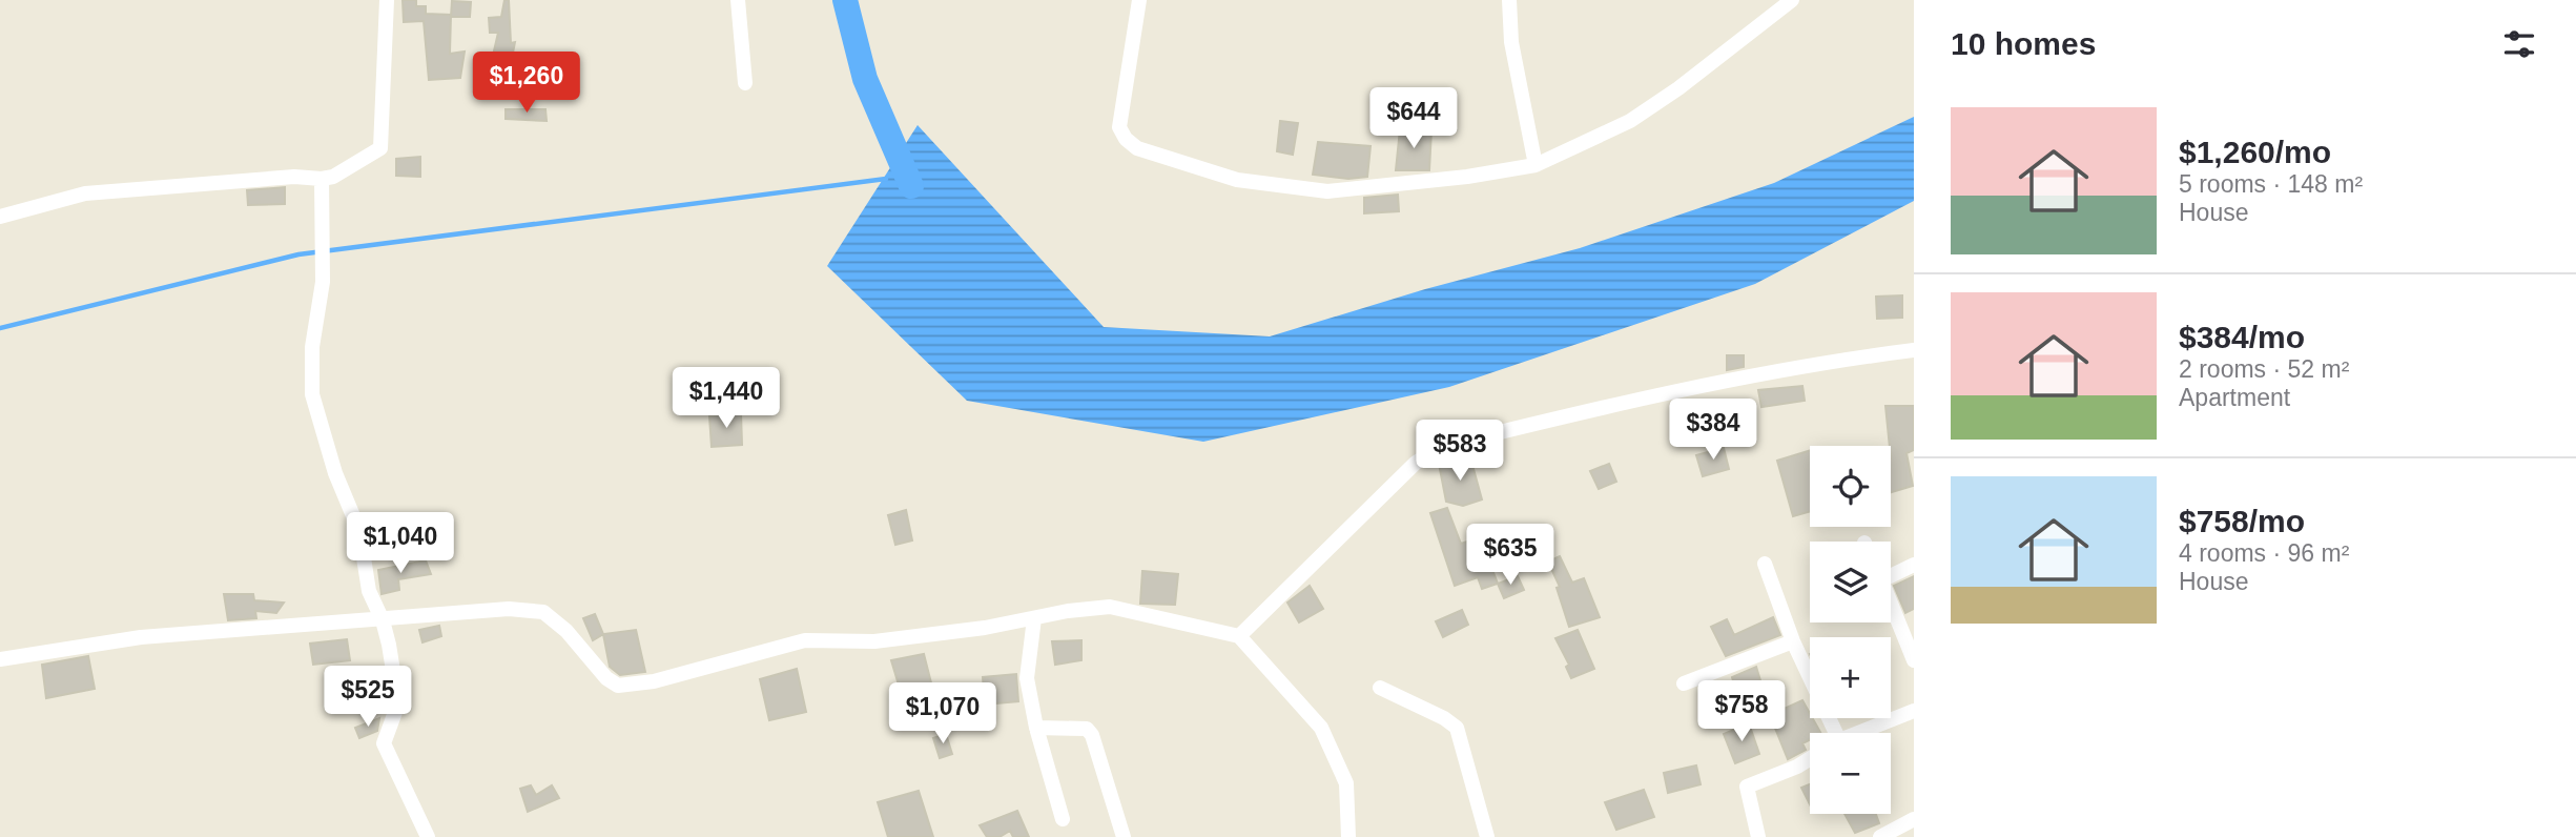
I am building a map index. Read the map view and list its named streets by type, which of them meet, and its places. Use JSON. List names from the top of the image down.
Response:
{
  "page": {
    "heading": "10 homes",
    "price": [
      "$1,260",
      "$644",
      "$1,440",
      "$384",
      "$583",
      "$1,040",
      "$635",
      "$525",
      "$758",
      "$1,070"
    ],
    "list": [
      {
        "name": "$1,260/mo",
        "note": "5 rooms · 148 m² · House"
      },
      {
        "name": "$384/mo",
        "note": "2 rooms · 52 m² · Apartment"
      },
      {
        "name": "$758/mo",
        "note": "4 rooms · 96 m² · House"
      }
    ],
    "map_buttons": ["+", "−"]
  }
}
